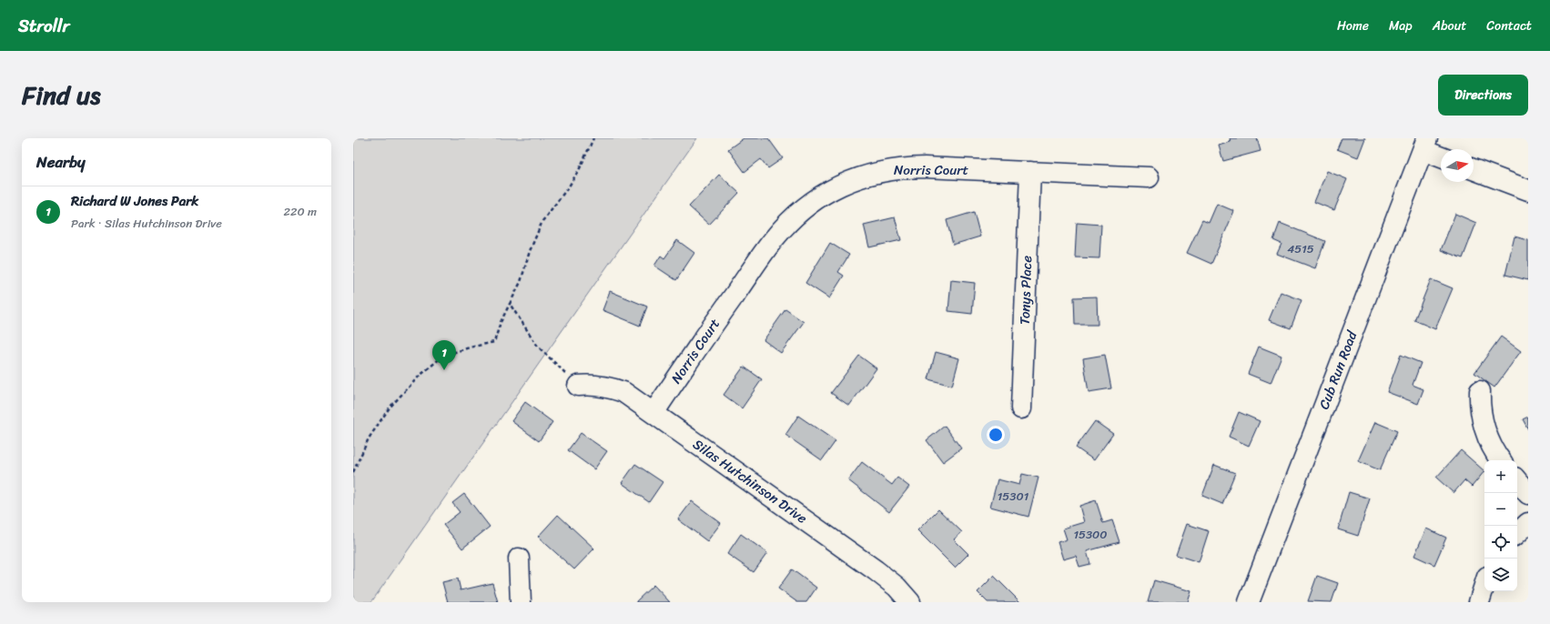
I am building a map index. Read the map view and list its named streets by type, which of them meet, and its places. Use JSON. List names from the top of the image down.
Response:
{
  "streets": {
    "street": [
      "Norris Court",
      "Tonys Place",
      "Cub Run Road",
      "Silas Hutchinson Drive"
    ]
  },
  "crossings": [
    ["Norris Court", "Tonys Place"],
    ["Norris Court", "Silas Hutchinson Drive"]
  ],
  "house_numbers": ["4515", "15301", "15300"],
  "north": "right",
  "page": {
    "header": "Strollr",
    "nav": [
      "Home",
      "Map",
      "About",
      "Contact"
    ],
    "title": "Find us",
    "buttons": "Directions",
    "heading": "Nearby",
    "list": [
      {
        "mark": "1",
        "name": "Richard W Jones Park",
        "note": "Park · Silas Hutchinson Drive",
        "value": "220 m"
      }
    ],
    "pins": "1",
    "map_buttons": ["+", "−"]
  }
}
